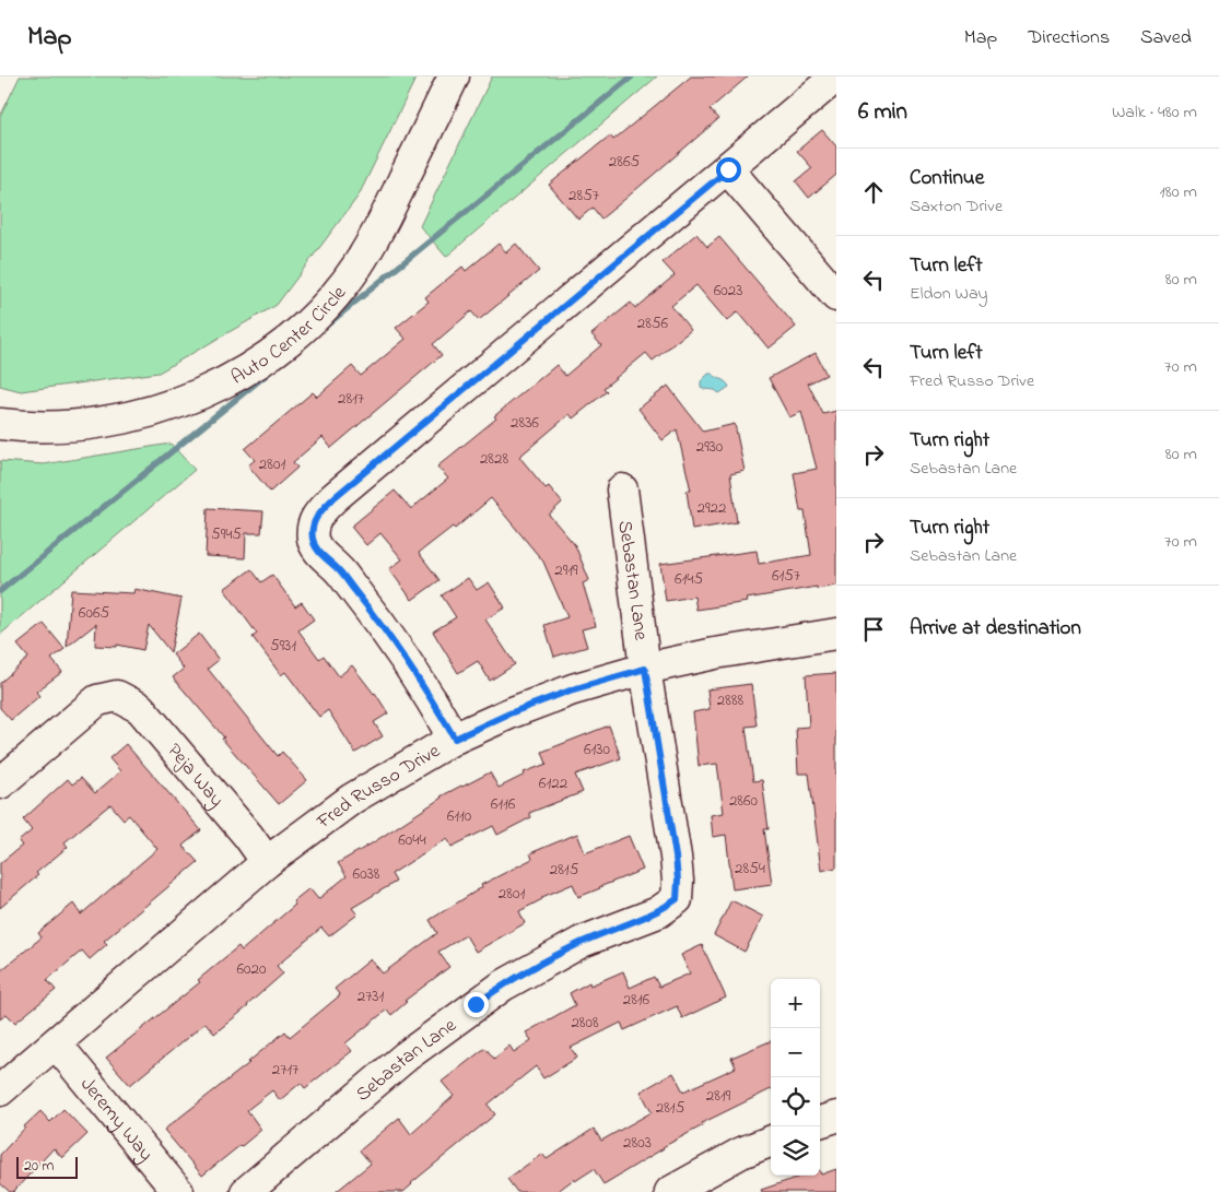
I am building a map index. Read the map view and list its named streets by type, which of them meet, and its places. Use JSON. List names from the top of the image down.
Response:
{
  "streets": {
    "street": [
      "Auto Center Circle",
      "Sebastan Lane",
      "Peja Way",
      "Fred Russo Drive",
      "Jeremy Way"
    ]
  },
  "crossings": [
    ["Sebastan Lane", "Fred Russo Drive"],
    ["Peja Way", "Fred Russo Drive"],
    ["Fred Russo Drive", "Jeremy Way"]
  ],
  "house_numbers": [
    "2865",
    "2857",
    "6023",
    "2856",
    "2817",
    "2836",
    "2930",
    "2828",
    "2801",
    "2922",
    "5945",
    "2919",
    "6157",
    "6145",
    "6065",
    "5931",
    "2888",
    "6130",
    "6122",
    "2860",
    "6116",
    "6110",
    "6044",
    "2854",
    "2815",
    "6038",
    "2801",
    "6020",
    "2731",
    "2816",
    "2808",
    "2717",
    "2819",
    "2815",
    "2803"
  ],
  "scale_bar": "20 m",
  "page": {
    "header": "Map",
    "nav": ["Map", "Directions", "Saved"],
    "heading": ["6 min", "Walk · 480 m"],
    "list": [
      ["Continue", "Saxton Drive", "180 m"],
      ["Turn left", "Eldon Way", "80 m"],
      ["Turn left", "Fred Russo Drive", "70 m"],
      ["Turn right", "Sebastan Lane", "80 m"],
      ["Turn right", "Sebastan Lane", "70 m"],
      "Arrive at destination"
    ],
    "map_buttons": ["+", "−"],
    "scale": "20 m"
  }
}
